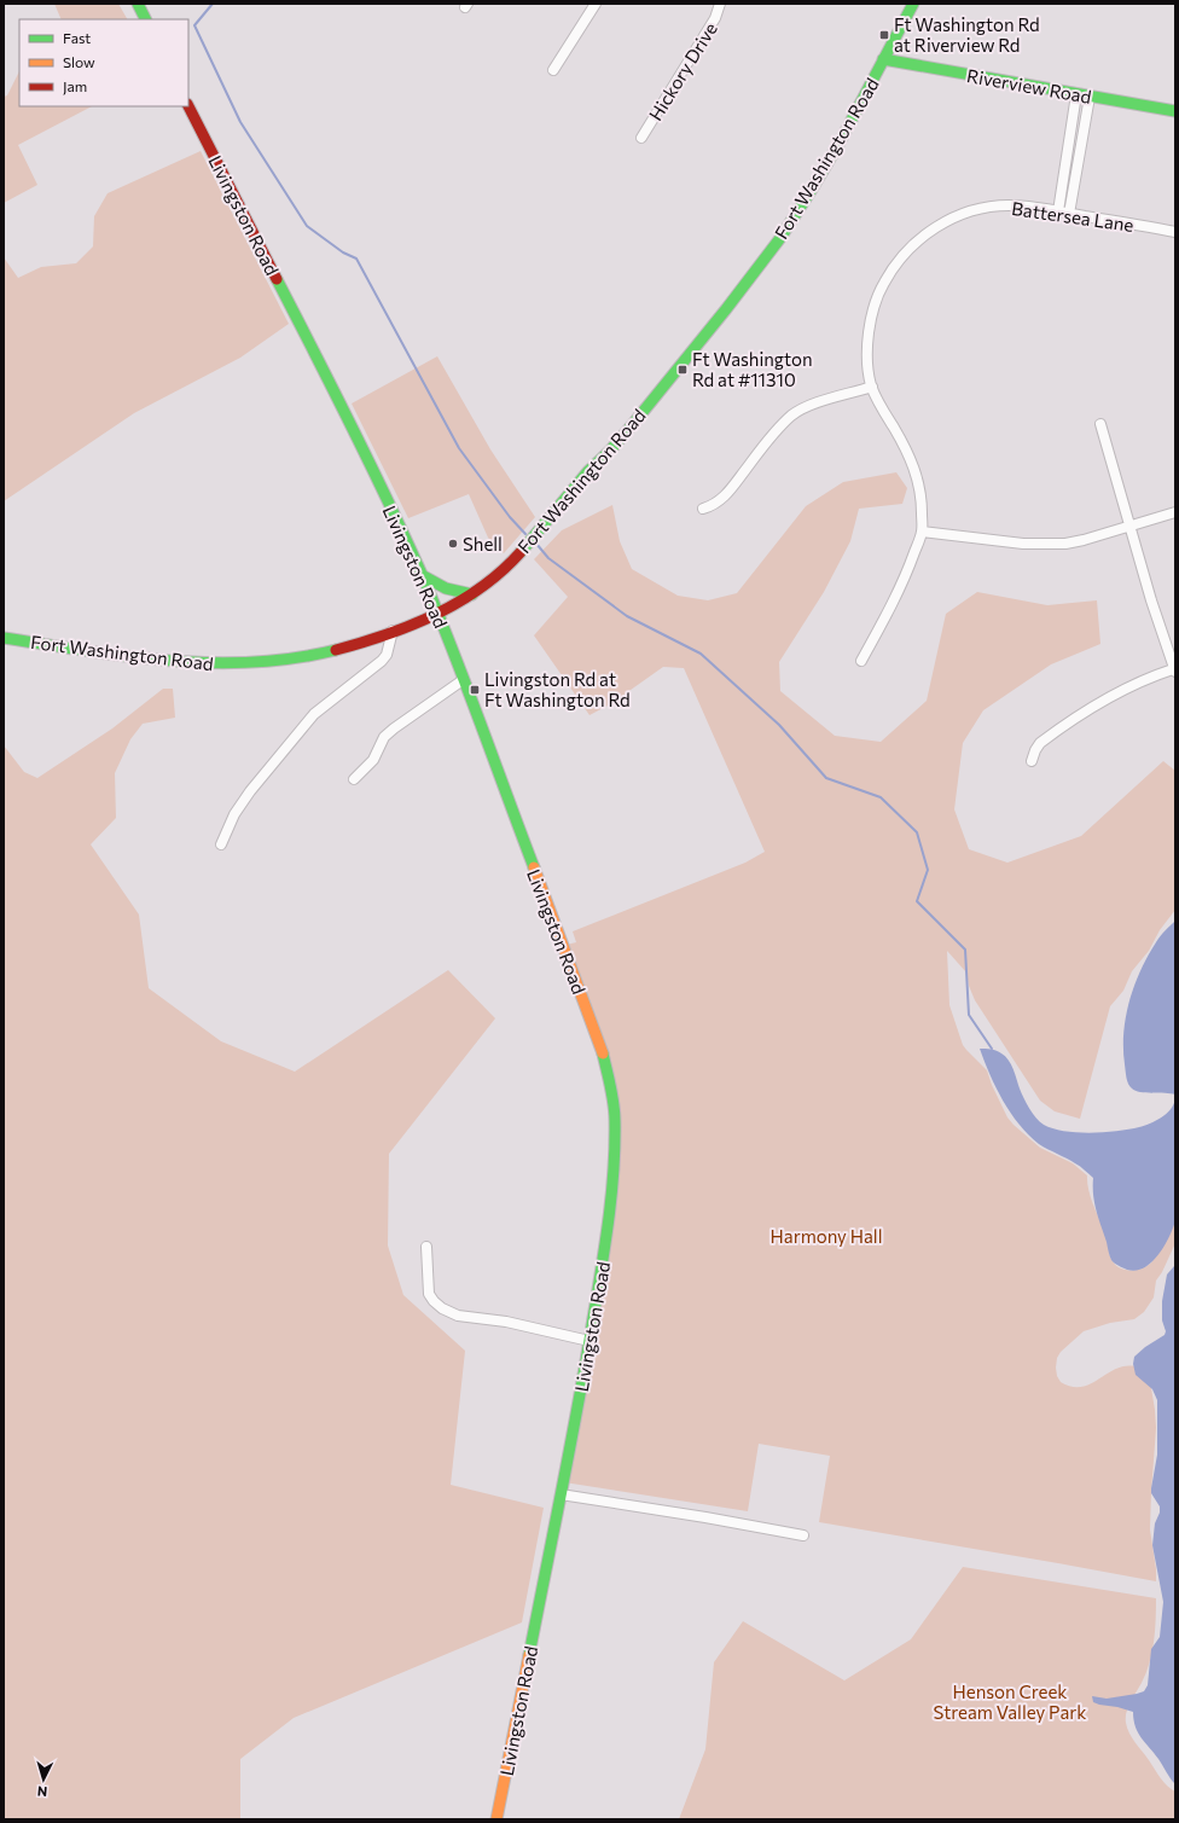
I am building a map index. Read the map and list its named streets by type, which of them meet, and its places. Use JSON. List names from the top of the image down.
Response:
{
  "streets": {
    "main road": ["Riverview Road", "Fort Washington Road", "Livingston Road"],
    "street": ["Hickory Drive", "Battersea Lane"]
  },
  "crossings": [
    ["Riverview Road", "Fort Washington Road"],
    ["Fort Washington Road", "Livingston Road"]
  ],
  "parks": ["Harmony Hall", "Henson Creek Stream Valley Park"],
  "places": {
    "transit": ["Ft Washington Rd at Riverview Rd", "Ft Washington Rd at #11310", "Livingston Rd at Ft Washington Rd"],
    "other": ["Shell"]
  },
  "legend": ["Fast", "Slow", "Jam"],
  "north": "bottom"
}
